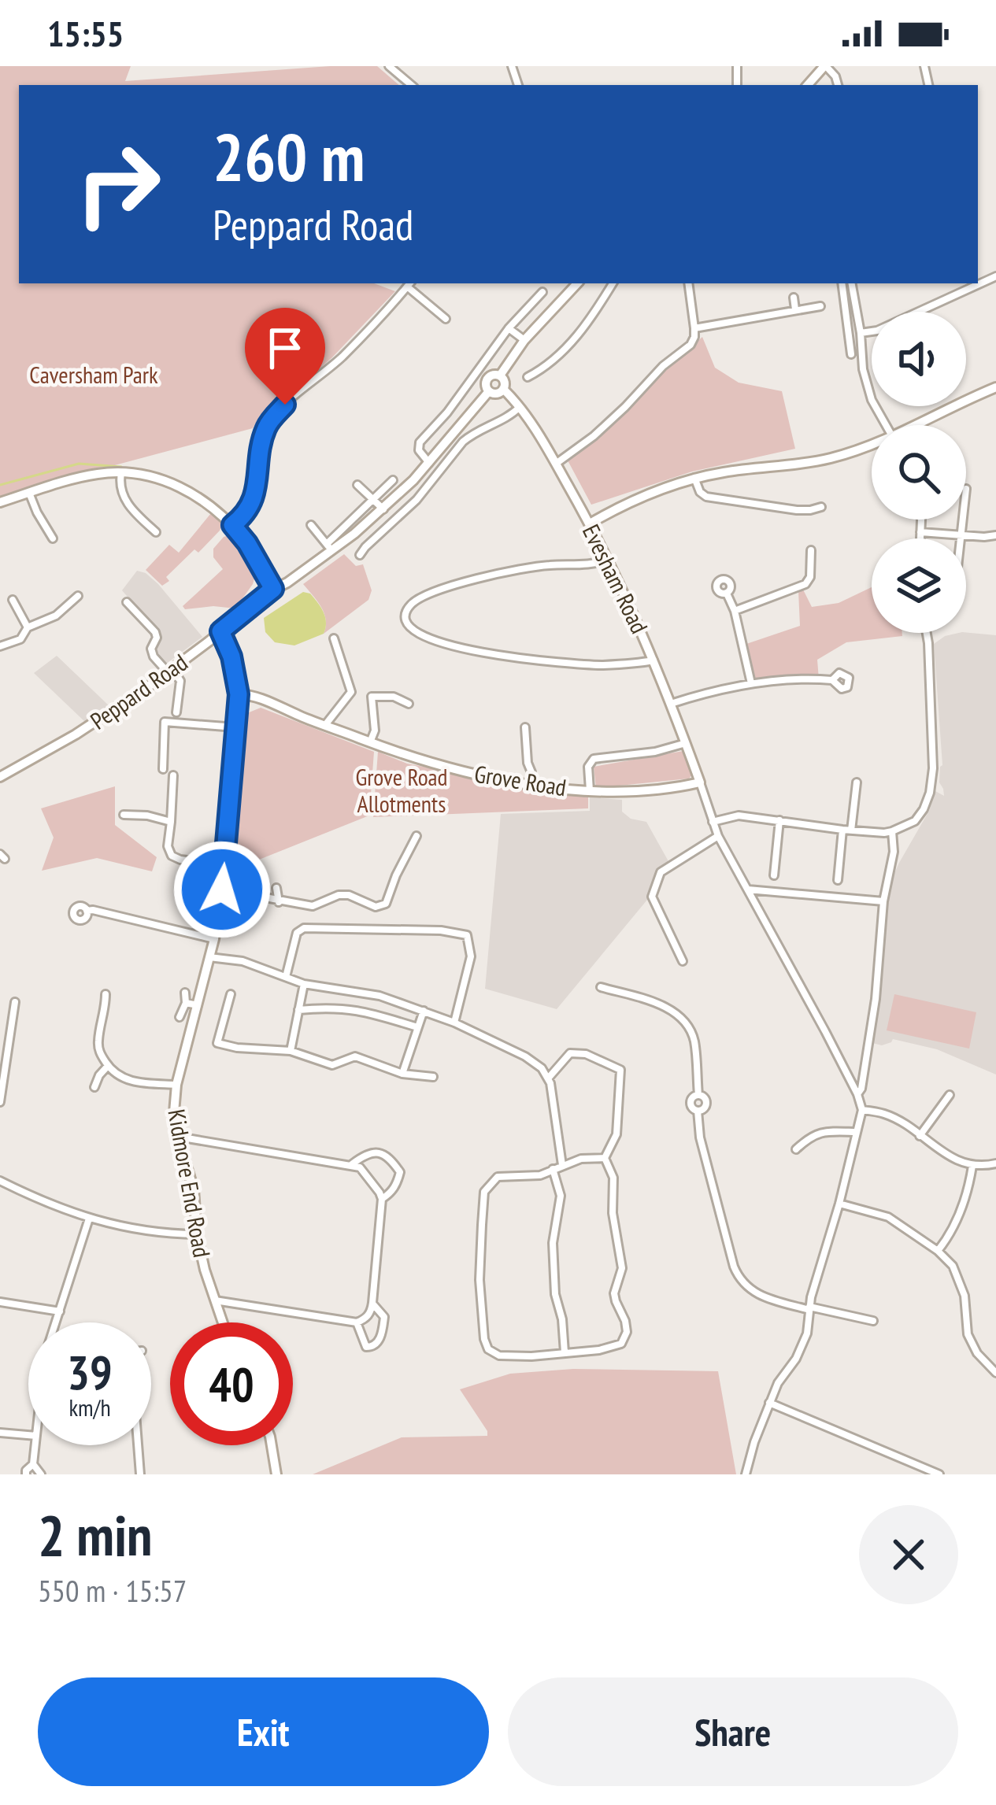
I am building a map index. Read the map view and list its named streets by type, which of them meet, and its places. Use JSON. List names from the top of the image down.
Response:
{
  "streets": {
    "street": [
      "Evesham Road",
      "Peppard Road",
      "Grove Road",
      "Kidmore End Road"
    ]
  },
  "crossings": [
    ["Evesham Road", "Peppard Road"],
    ["Evesham Road", "Grove Road"],
    ["Peppard Road", "Kidmore End Road"],
    ["Grove Road", "Kidmore End Road"]
  ],
  "parks": ["Caversham Park", "Grove Road Allotments"],
  "page": {
    "status": "15:55",
    "turn": ["260 m", "Peppard Road"],
    "speed": "39 km/h",
    "limit": "40",
    "heading": ["2 min", "550 m · 15:57"],
    "buttons": ["Exit", "Share"]
  }
}
